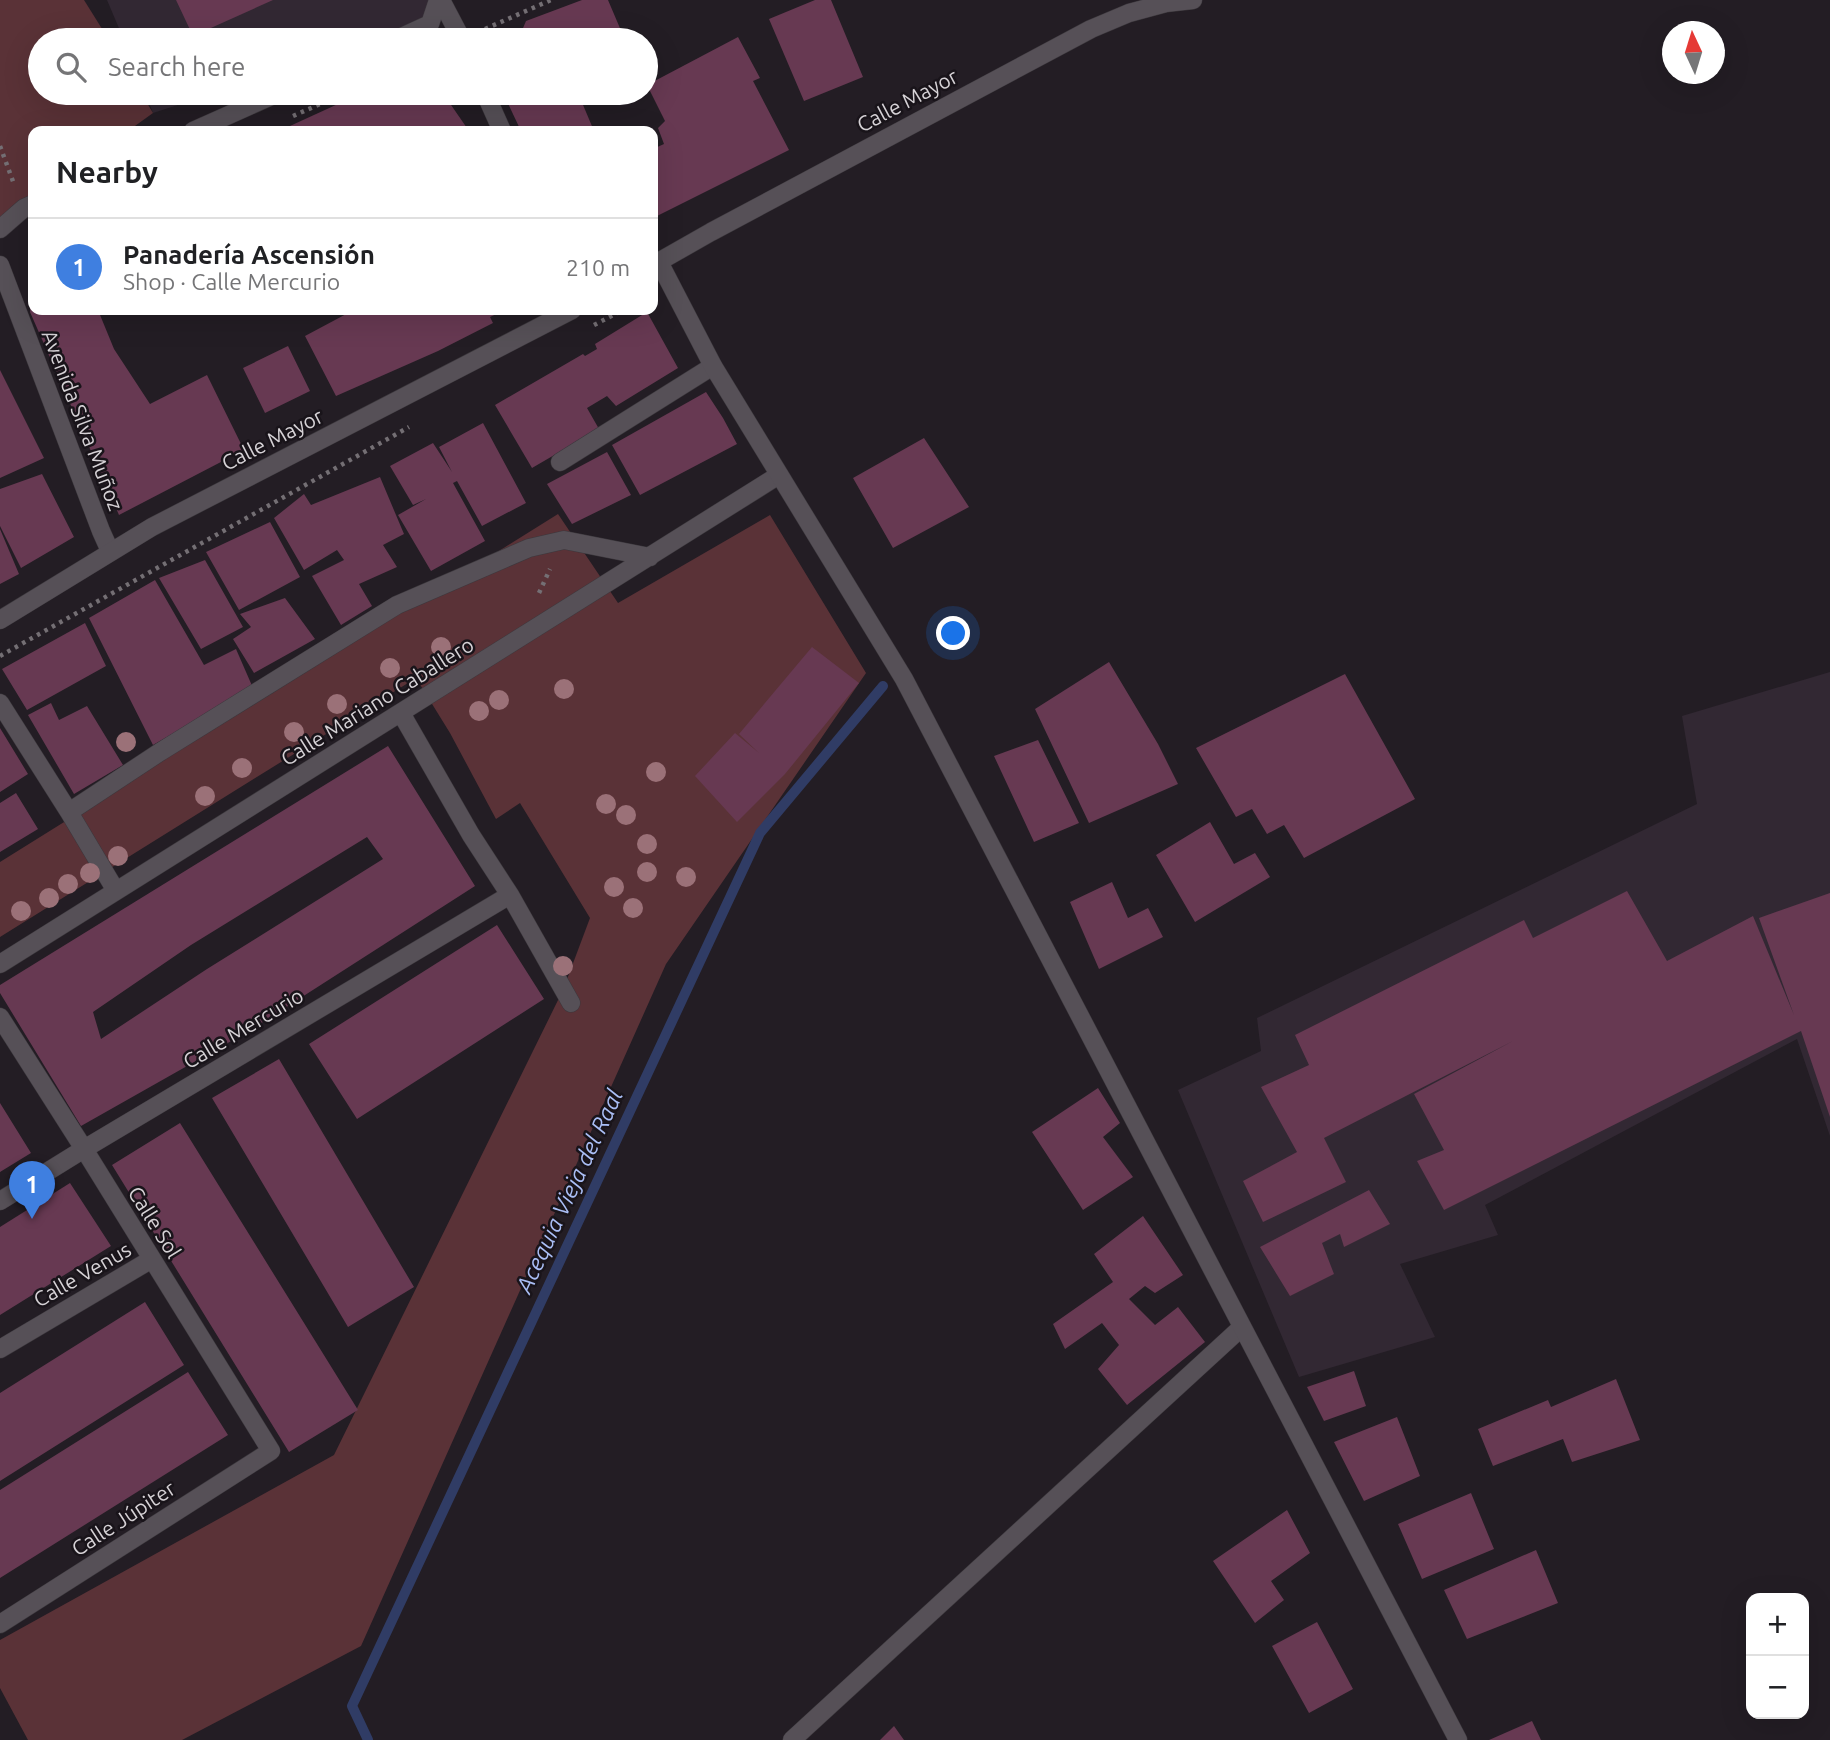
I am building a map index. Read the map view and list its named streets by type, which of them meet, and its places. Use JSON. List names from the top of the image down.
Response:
{
  "streets": {
    "street": [
      "Calle Mayor",
      "Avenida Silva Muñoz",
      "Calle Mariano Caballero",
      "Calle Mercurio",
      "Calle Sol",
      "Calle Venus",
      "Calle Júpiter"
    ]
  },
  "crossings": [
    ["Calle Mayor", "Avenida Silva Muñoz"],
    ["Calle Mercurio", "Calle Sol"],
    ["Calle Sol", "Calle Venus"],
    ["Calle Sol", "Calle Júpiter"]
  ],
  "water": ["Acequia Vieja del Raal"],
  "north": "top",
  "page": {
    "search": "Search here",
    "heading": "Nearby",
    "list": [
      {
        "mark": "1",
        "name": "Panadería Ascensión",
        "note": "Shop · Calle Mercurio",
        "value": "210 m"
      }
    ],
    "pins": "1",
    "map_buttons": ["+", "−"]
  }
}
